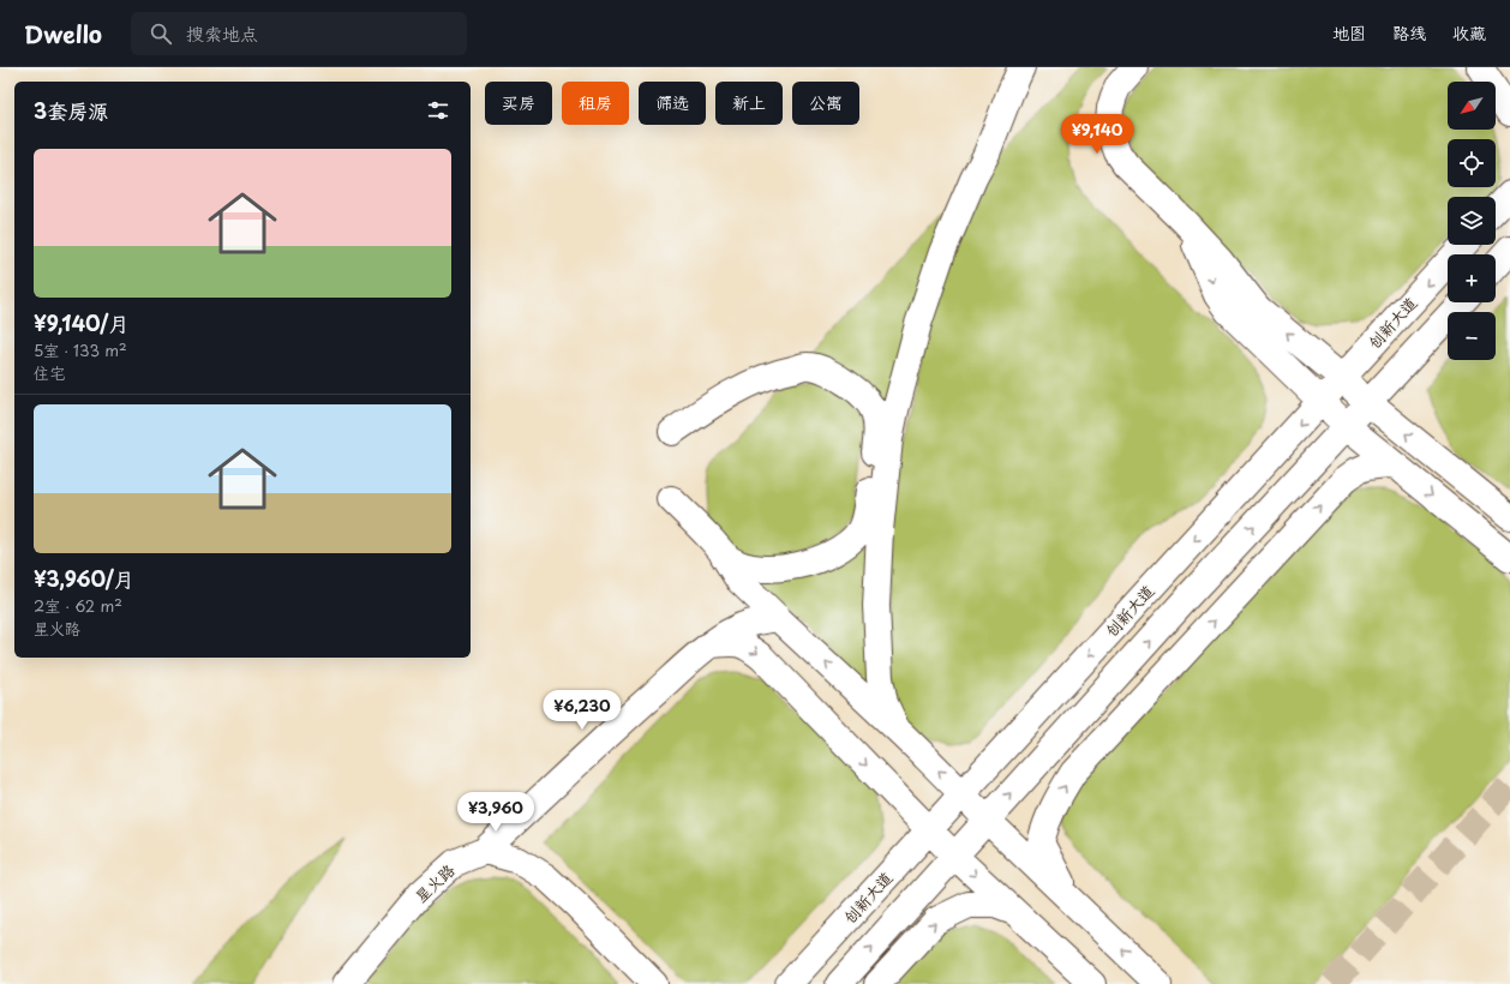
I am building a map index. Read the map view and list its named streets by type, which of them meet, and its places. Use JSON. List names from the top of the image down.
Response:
{
  "streets": {
    "street": ["创新大道", "星火路"]
  },
  "north": "bottom left",
  "page": {
    "header": "Dwello",
    "search": "搜索地点",
    "nav": ["地图", "路线", "收藏"],
    "map_buttons": ["+", "−"],
    "chip": [
      "买房",
      "租房",
      "筛选",
      "新上",
      "公寓"
    ],
    "heading": "3套房源",
    "price": ["¥9,140", "¥6,230", "¥3,960"],
    "list": [
      {
        "name": "¥9,140/月",
        "note": "5室 · 133 m² · 住宅"
      },
      {
        "name": "¥3,960/月",
        "note": "2室 · 62 m² · 星火路"
      }
    ]
  }
}
